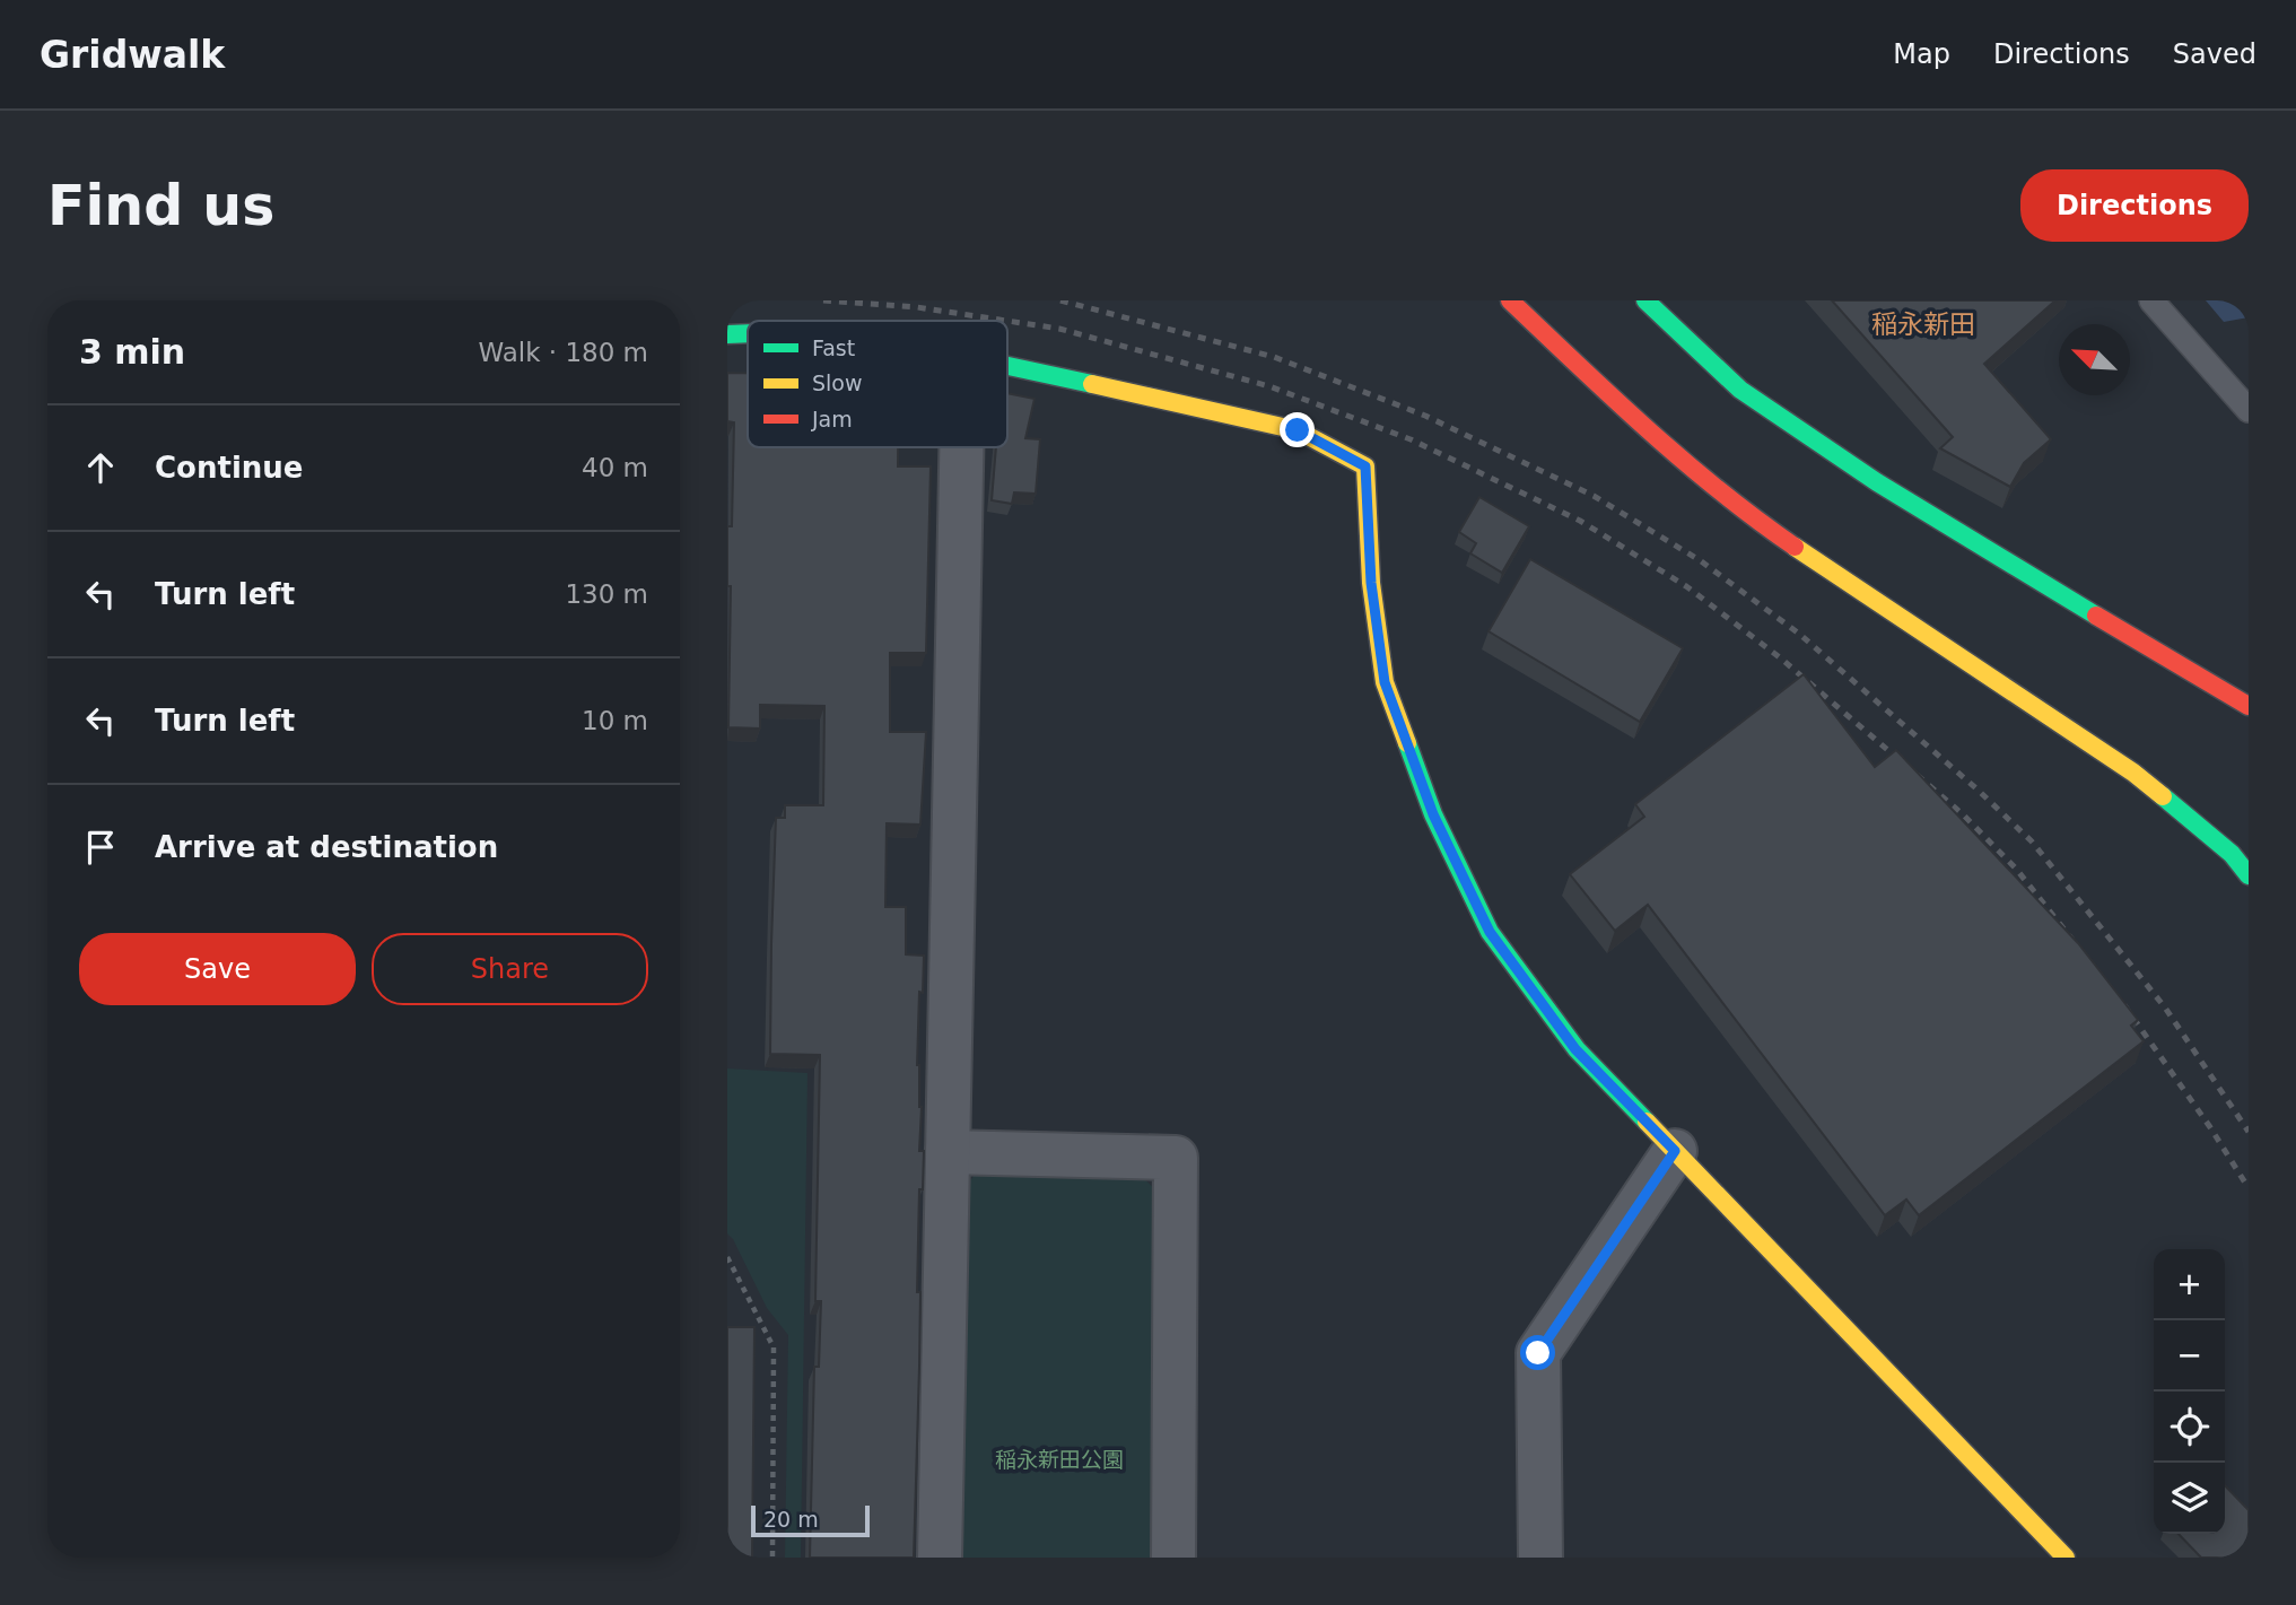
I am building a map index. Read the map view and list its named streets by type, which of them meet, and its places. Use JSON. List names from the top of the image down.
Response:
{
  "districts": ["稲永新田"],
  "parks": ["稲永新田公園"],
  "legend": ["Fast", "Slow", "Jam"],
  "scale_bar": "20 m",
  "north": "top left",
  "page": {
    "header": "Gridwalk",
    "nav": ["Map", "Directions", "Saved"],
    "buttons": [
      "Directions",
      ["Save", "Share"]
    ],
    "title": "Find us",
    "heading": ["3 min", "Walk · 180 m"],
    "list": [
      ["Continue", "40 m"],
      ["Turn left", "130 m"],
      ["Turn left", "10 m"],
      "Arrive at destination"
    ],
    "map_buttons": ["+", "−"],
    "scale": "20 m"
  }
}
